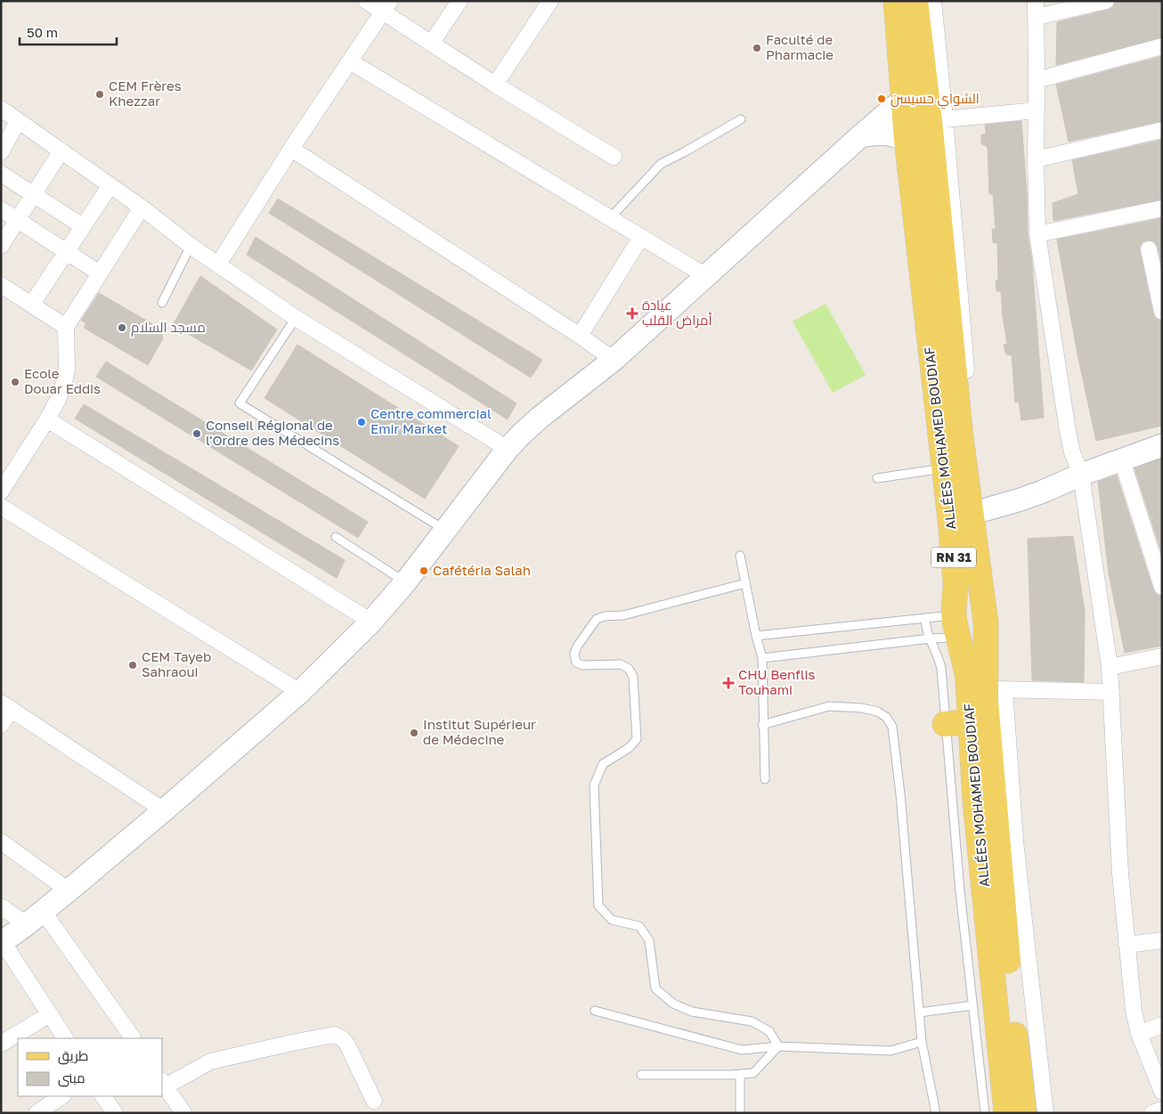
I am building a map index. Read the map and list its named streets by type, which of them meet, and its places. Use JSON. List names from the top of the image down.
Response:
{
  "streets": {
    "main road": ["ALLÉES MOHAMED BOUDIAF", "RN 31"]
  },
  "places": {
    "other": [
      "Faculté de Pharmacie",
      "CEM Frères Khezzar",
      "الشواي حسيسن",
      "مسجد السلام",
      "Ecole Douar Eddis",
      "Centre commercial Emir Market",
      "Conseil Régional de l'Ordre des Médecins",
      "Cafétéria Salah",
      "CEM Tayeb Sahraoui",
      "Institut Supérieur de Médecine"
    ],
    "health": ["عيادة أمراض القلب", "CHU Benflis Touhami"]
  },
  "legend": ["طريق", "مبنى"],
  "scale_bar": "50 m"
}
